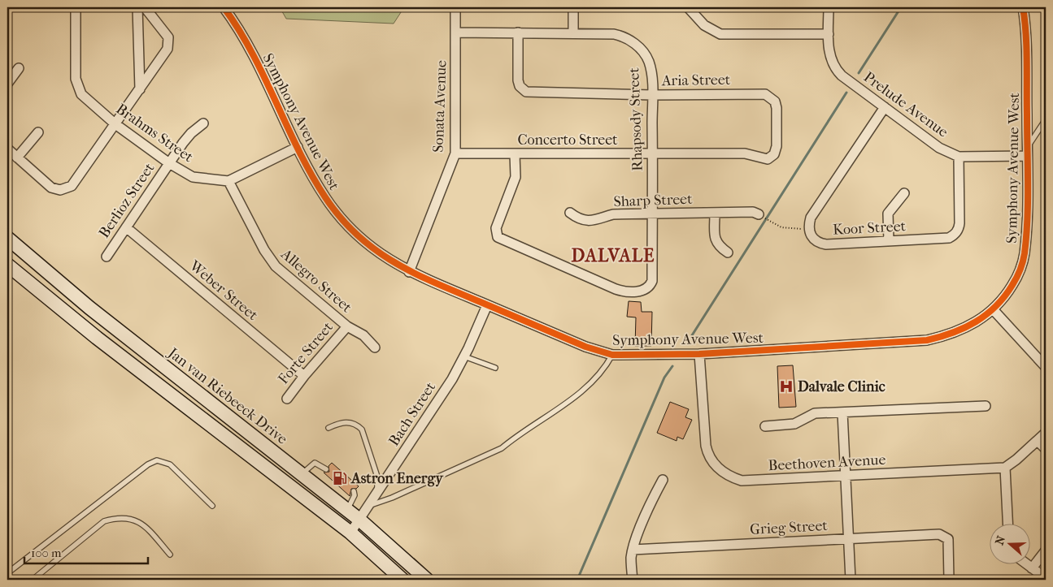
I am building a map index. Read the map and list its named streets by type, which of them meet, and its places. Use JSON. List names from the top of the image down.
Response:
{
  "streets": {
    "main road": ["Jan van Riebeeck Drive"],
    "street": [
      "Aria Street",
      "Prelude Avenue",
      "Sonata Avenue",
      "Rhapsody Street",
      "Symphony Avenue West",
      "Brahms Street",
      "Concerto Street",
      "Berlioz Street",
      "Sharp Street",
      "Koor Street",
      "Allegro Street",
      "Weber Street",
      "Forte Street",
      "Bach Street",
      "Beethoven Avenue",
      "Grieg Street"
    ]
  },
  "crossings": [
    ["Aria Street", "Rhapsody Street"],
    ["Aria Street", "Concerto Street"],
    ["Prelude Avenue", "Symphony Avenue West"],
    ["Prelude Avenue", "Koor Street"],
    ["Sonata Avenue", "Rhapsody Street"],
    ["Sonata Avenue", "Symphony Avenue West"],
    ["Sonata Avenue", "Concerto Street"],
    ["Rhapsody Street", "Concerto Street"],
    ["Rhapsody Street", "Sharp Street"],
    ["Symphony Avenue West", "Bach Street"],
    ["Symphony Avenue West", "Beethoven Avenue"],
    ["Brahms Street", "Berlioz Street"],
    ["Brahms Street", "Allegro Street"],
    ["Berlioz Street", "Weber Street"],
    ["Allegro Street", "Forte Street"],
    ["Weber Street", "Forte Street"],
    ["Jan van Riebeeck Drive", "Bach Street"]
  ],
  "districts": ["DALVALE"],
  "places": {
    "hospital": ["Dalvale Clinic"],
    "fuel station": ["Astron Energy"]
  },
  "scale_bar": "100 m",
  "north": "left"
}
